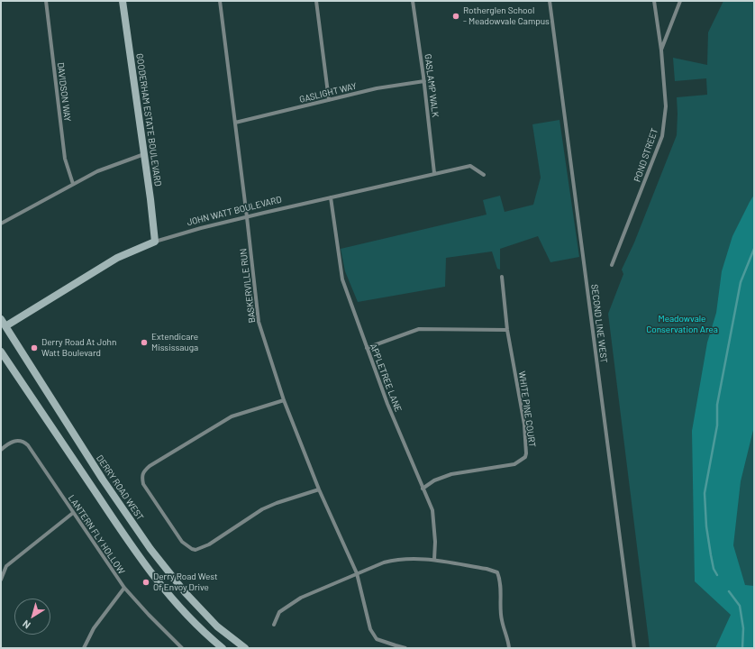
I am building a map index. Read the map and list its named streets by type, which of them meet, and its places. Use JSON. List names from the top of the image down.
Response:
{
  "streets": {
    "main road": ["GOODERHAM ESTATE BOULEVARD", "JOHN WATT BOULEVARD", "DERRY ROAD WEST"],
    "street": [
      "GASLAMP WALK",
      "DAVIDSON WAY",
      "GASLIGHT WAY",
      "POND STREET",
      "BASKERVILLE RUN",
      "SECOND LINE WEST",
      "APPLETREE LANE",
      "WHITE PINE COURT",
      "LANTERN FLY HOLLOW"
    ]
  },
  "crossings": [
    ["GASLAMP WALK", "GASLIGHT WAY"],
    ["GASLAMP WALK", "JOHN WATT BOULEVARD"],
    ["GASLIGHT WAY", "BASKERVILLE RUN"],
    ["GOODERHAM ESTATE BOULEVARD", "JOHN WATT BOULEVARD"],
    ["JOHN WATT BOULEVARD", "BASKERVILLE RUN"],
    ["JOHN WATT BOULEVARD", "APPLETREE LANE"],
    ["JOHN WATT BOULEVARD", "DERRY ROAD WEST"],
    ["APPLETREE LANE", "WHITE PINE COURT"]
  ],
  "parks": ["Meadowvale Conservation Area"],
  "places": [
    "Rotherglen School - Meadowvale Campus",
    "Extendicare Mississauga",
    "Derry Road At John Watt Boulevard",
    "Derry Road West Of Envoy Drive"
  ],
  "north": "bottom left"
}
